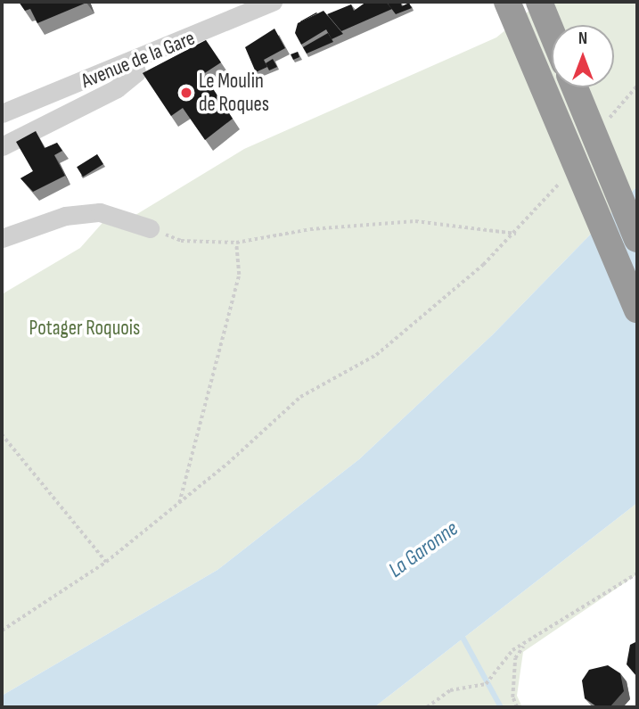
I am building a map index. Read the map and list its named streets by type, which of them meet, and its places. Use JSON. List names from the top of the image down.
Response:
{
  "streets": {
    "street": ["Avenue de la Gare"]
  },
  "water": ["La Garonne"],
  "parks": ["Potager Roquois"],
  "places": ["Le Moulin de Roques"],
  "north": "top"
}
